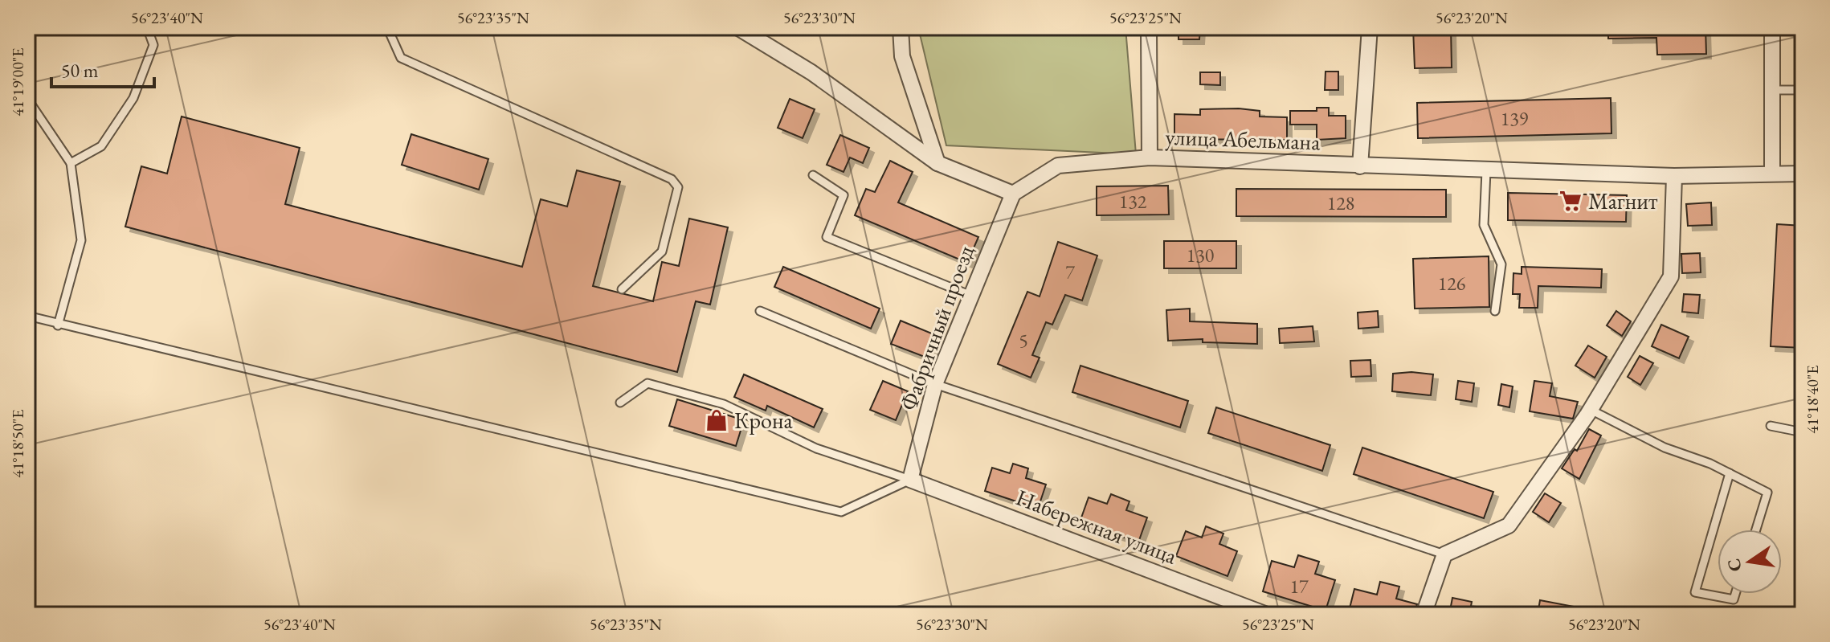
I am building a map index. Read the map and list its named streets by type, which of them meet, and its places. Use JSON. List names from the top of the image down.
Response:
{
  "streets": {
    "street": ["улица Абельмана", "Фабричный проезд", "Набережная улица"]
  },
  "crossings": [
    ["улица Абельмана", "Фабричный проезд"],
    ["Фабричный проезд", "Набережная улица"]
  ],
  "places": {
    "supermarket": ["Магнит"],
    "shop": ["Крона"]
  },
  "house_numbers": [
    "139",
    "132",
    "128",
    "130",
    "7",
    "126",
    "5",
    "17"
  ],
  "scale_bar": "50 m",
  "north": "left",
  "coordinates": [
    "56°23'40\"N",
    "56°23'35\"N",
    "56°23'30\"N",
    "56°23'25\"N",
    "56°23'20\"N",
    "41°19'00\"E",
    "41°18'40\"E",
    "41°18'50\"E"
  ]
}
